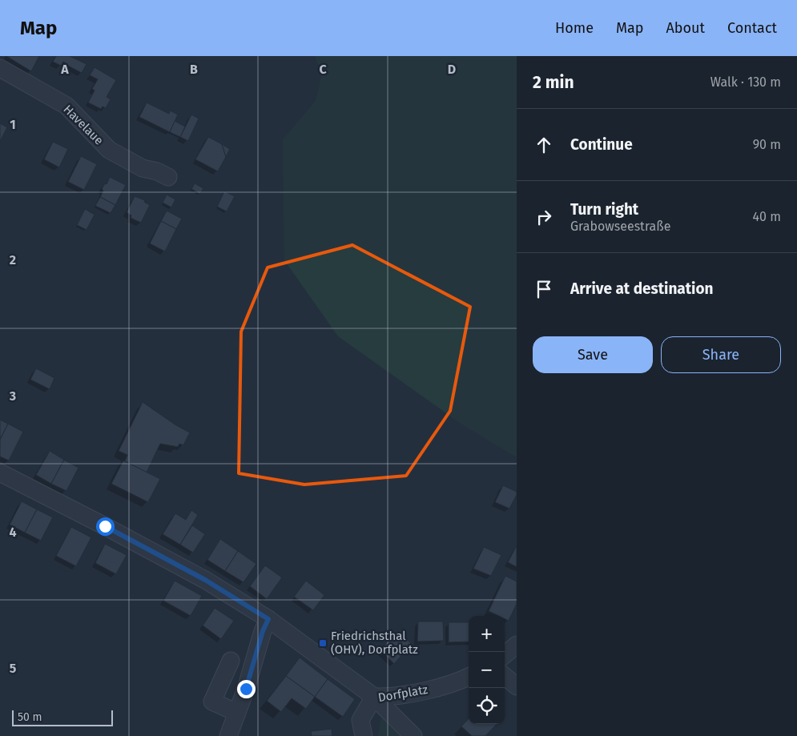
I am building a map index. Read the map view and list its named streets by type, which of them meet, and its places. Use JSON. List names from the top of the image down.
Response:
{
  "streets": {
    "street": ["Havelaue", "Dorfplatz"]
  },
  "places": {
    "transit": ["Friedrichsthal (OHV), Dorfplatz"]
  },
  "scale_bar": "50 m",
  "page": {
    "header": "Map",
    "nav": [
      "Home",
      "Map",
      "About",
      "Contact"
    ],
    "heading": ["2 min", "Walk · 130 m"],
    "list": [
      ["Continue", "90 m"],
      ["Turn right", "Grabowseestraße", "40 m"],
      "Arrive at destination"
    ],
    "buttons": ["Save", "Share"],
    "map_buttons": ["+", "−"],
    "scale": "50 m"
  },
  "grid": {
    "columns": [
      "A",
      "B",
      "C",
      "D"
    ],
    "rows": [
      "1",
      "2",
      "3",
      "4",
      "5"
    ]
  }
}
